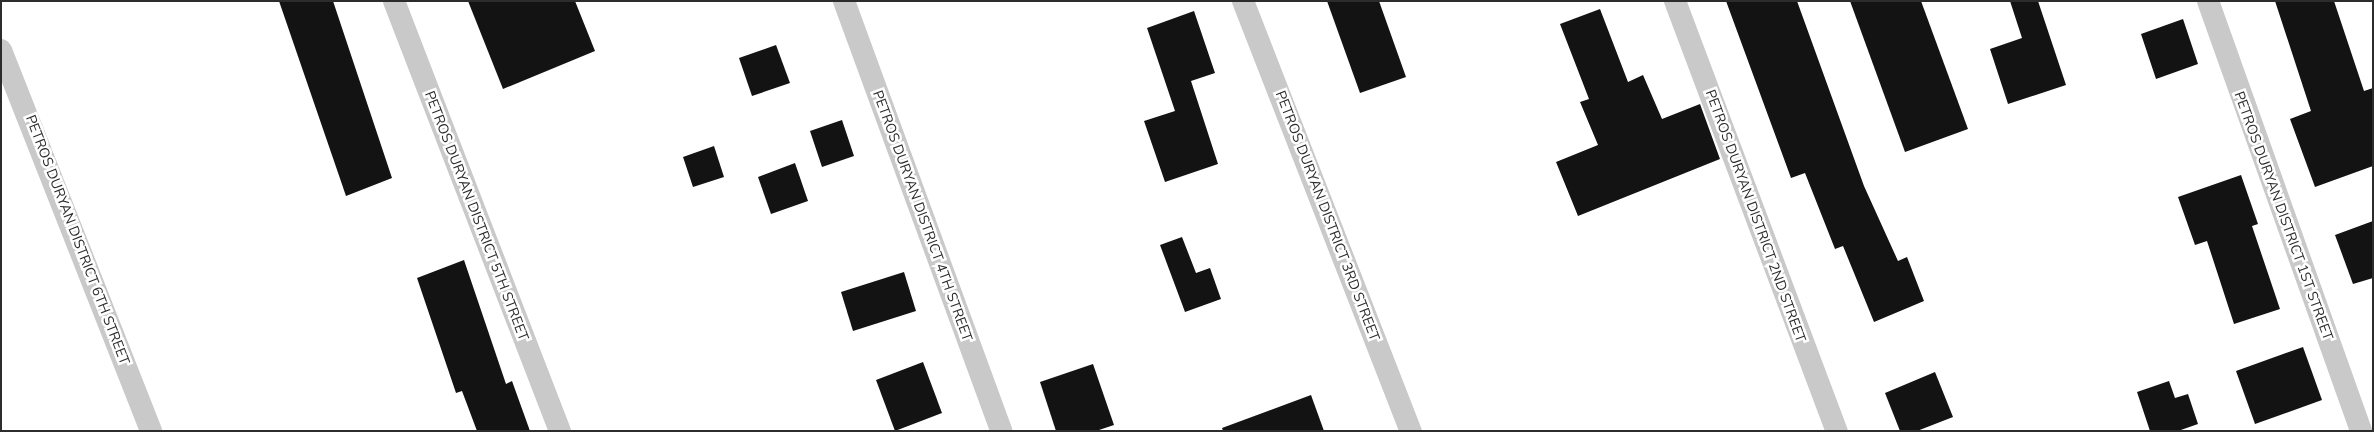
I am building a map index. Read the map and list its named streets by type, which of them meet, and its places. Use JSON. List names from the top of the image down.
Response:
{
  "streets": {
    "street": [
      "PETROS DURYAN DISTRICT 5TH STREET",
      "PETROS DURYAN DISTRICT 4TH STREET",
      "PETROS DURYAN DISTRICT 3RD STREET",
      "PETROS DURYAN DISTRICT 2ND STREET",
      "PETROS DURYAN DISTRICT 1ST STREET",
      "PETROS DURYAN DISTRICT 6TH STREET"
    ]
  }
}
